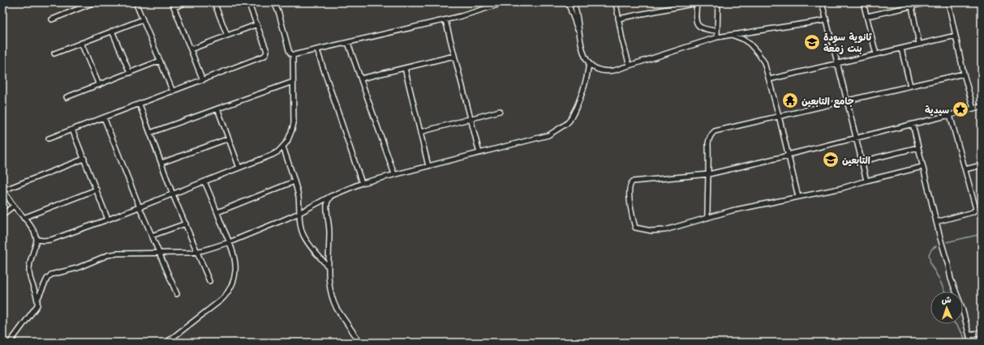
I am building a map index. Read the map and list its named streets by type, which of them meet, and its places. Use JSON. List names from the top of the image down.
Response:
{
  "places": {
    "school or university": ["ثانوية سودة بنت زمعة", "التابعين"],
    "temple": ["جامع التابعين"],
    "place": ["سيدية"]
  },
  "north": "top"
}
